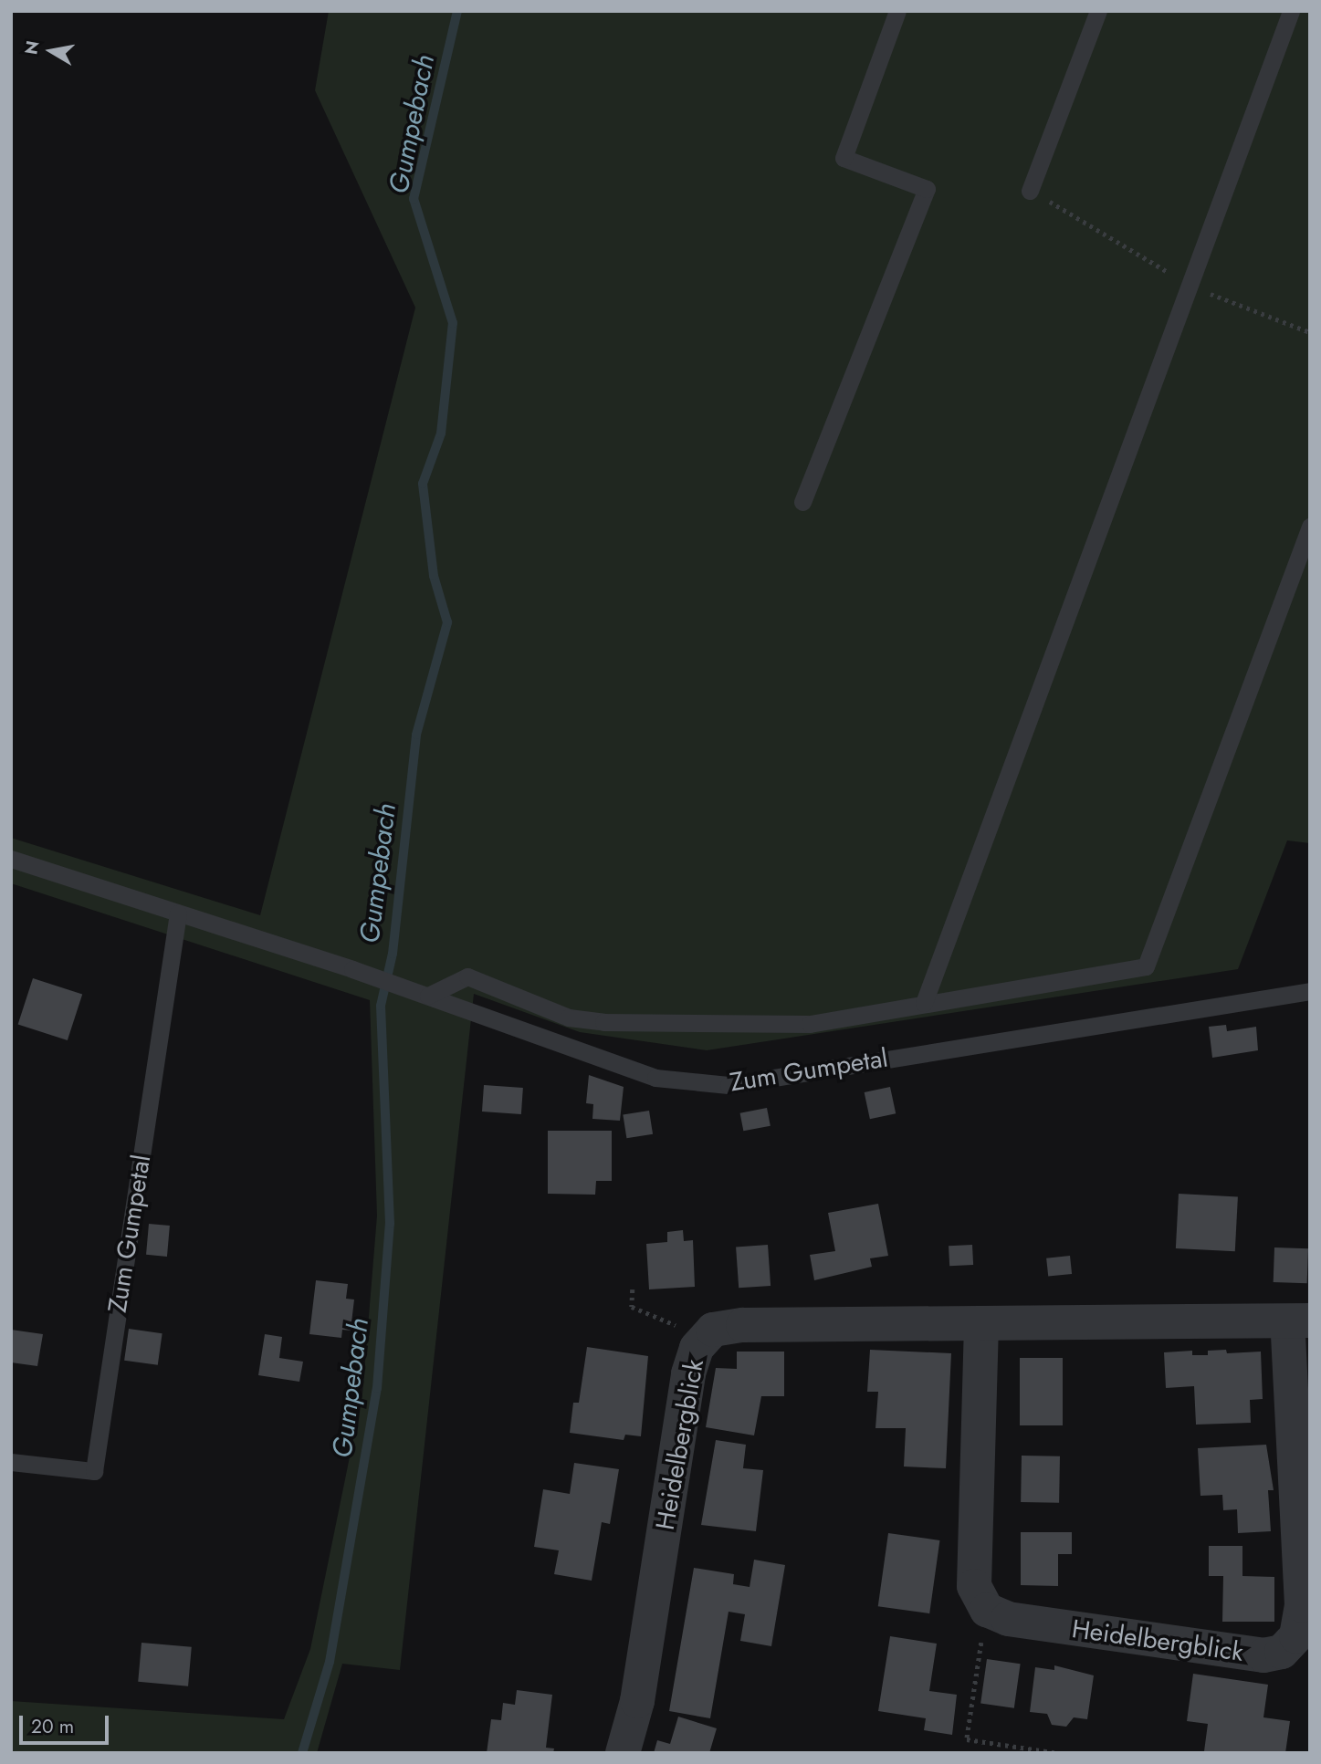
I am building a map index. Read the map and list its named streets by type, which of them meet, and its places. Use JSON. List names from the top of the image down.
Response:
{
  "streets": {
    "street": ["Heidelbergblick"],
    "lane": ["Zum Gumpetal"]
  },
  "water": ["Gumpebach"],
  "scale_bar": "20 m",
  "north": "left"
}
